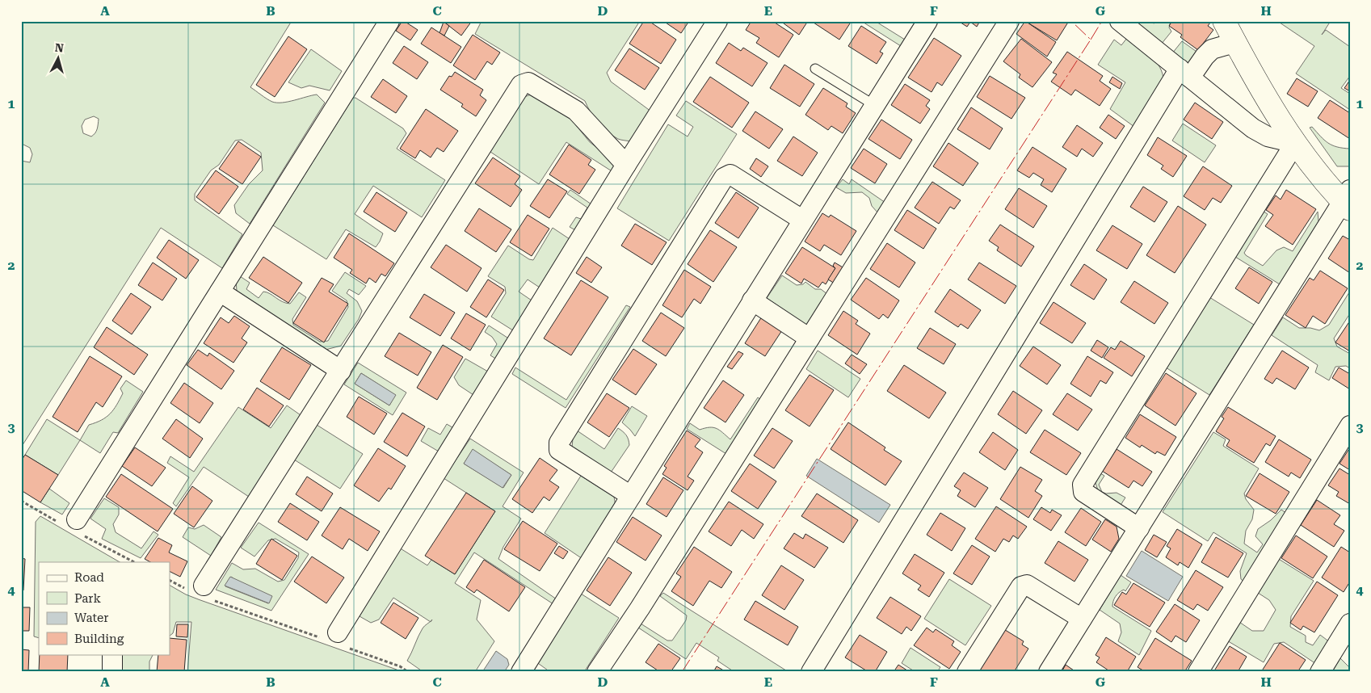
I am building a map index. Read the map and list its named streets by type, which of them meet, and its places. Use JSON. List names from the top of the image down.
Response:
{
  "legend": [
    "Road",
    "Park",
    "Water",
    "Building"
  ],
  "north": "top",
  "grid": {
    "columns": [
      "A",
      "B",
      "C",
      "D",
      "E",
      "F",
      "G",
      "H"
    ],
    "rows": [
      "1",
      "2",
      "3",
      "4"
    ]
  }
}
